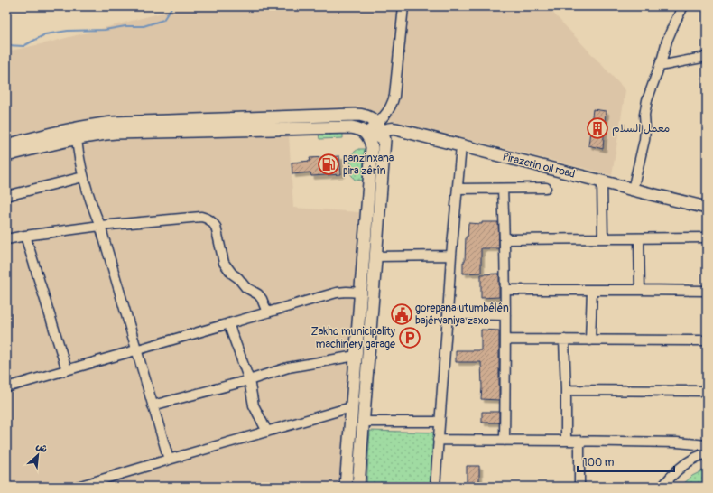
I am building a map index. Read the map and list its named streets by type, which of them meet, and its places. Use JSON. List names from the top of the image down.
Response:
{
  "streets": {
    "main road": ["Pirazerin oil road"]
  },
  "places": {
    "building": ["معمل السلام"],
    "fuel station": ["panzinxana pira zêrîn"],
    "public building": ["gorepana utumbêlên bajêrvaniya zaxo"],
    "parking": ["Zakho municipality machinery garage"]
  },
  "scale_bar": "100 m",
  "north": "top right"
}
